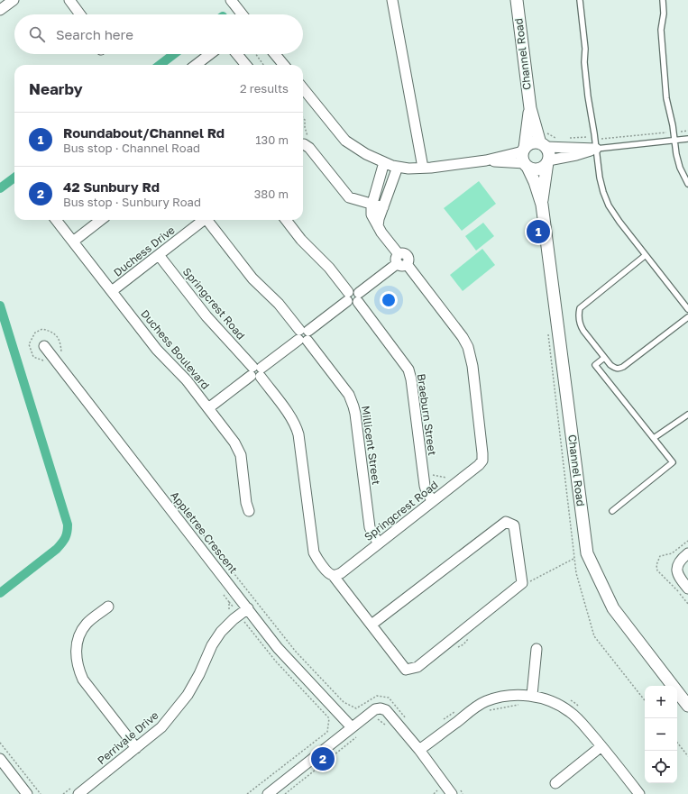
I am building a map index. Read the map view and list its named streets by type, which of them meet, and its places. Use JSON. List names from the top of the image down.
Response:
{
  "streets": {
    "street": [
      "Channel Road",
      "Duchess Drive",
      "Springcrest Road",
      "Duchess Boulevard",
      "Braeburn Street",
      "Millicent Street",
      "Appletree Crescent",
      "Perrivale Drive"
    ]
  },
  "crossings": [
    ["Duchess Drive", "Springcrest Road"],
    ["Duchess Drive", "Duchess Boulevard"],
    ["Springcrest Road", "Braeburn Street"],
    ["Springcrest Road", "Millicent Street"],
    ["Appletree Crescent", "Perrivale Drive"]
  ],
  "page": {
    "search": "Search here",
    "heading": ["Nearby", "2 results"],
    "list": [
      {
        "mark": "1",
        "name": "Roundabout/Channel Rd",
        "note": "Bus stop · Channel Road",
        "value": "130 m"
      },
      {
        "mark": "2",
        "name": "42 Sunbury Rd",
        "note": "Bus stop · Sunbury Road",
        "value": "380 m"
      }
    ],
    "pins": ["1", "2"],
    "map_buttons": ["+", "−"]
  }
}
